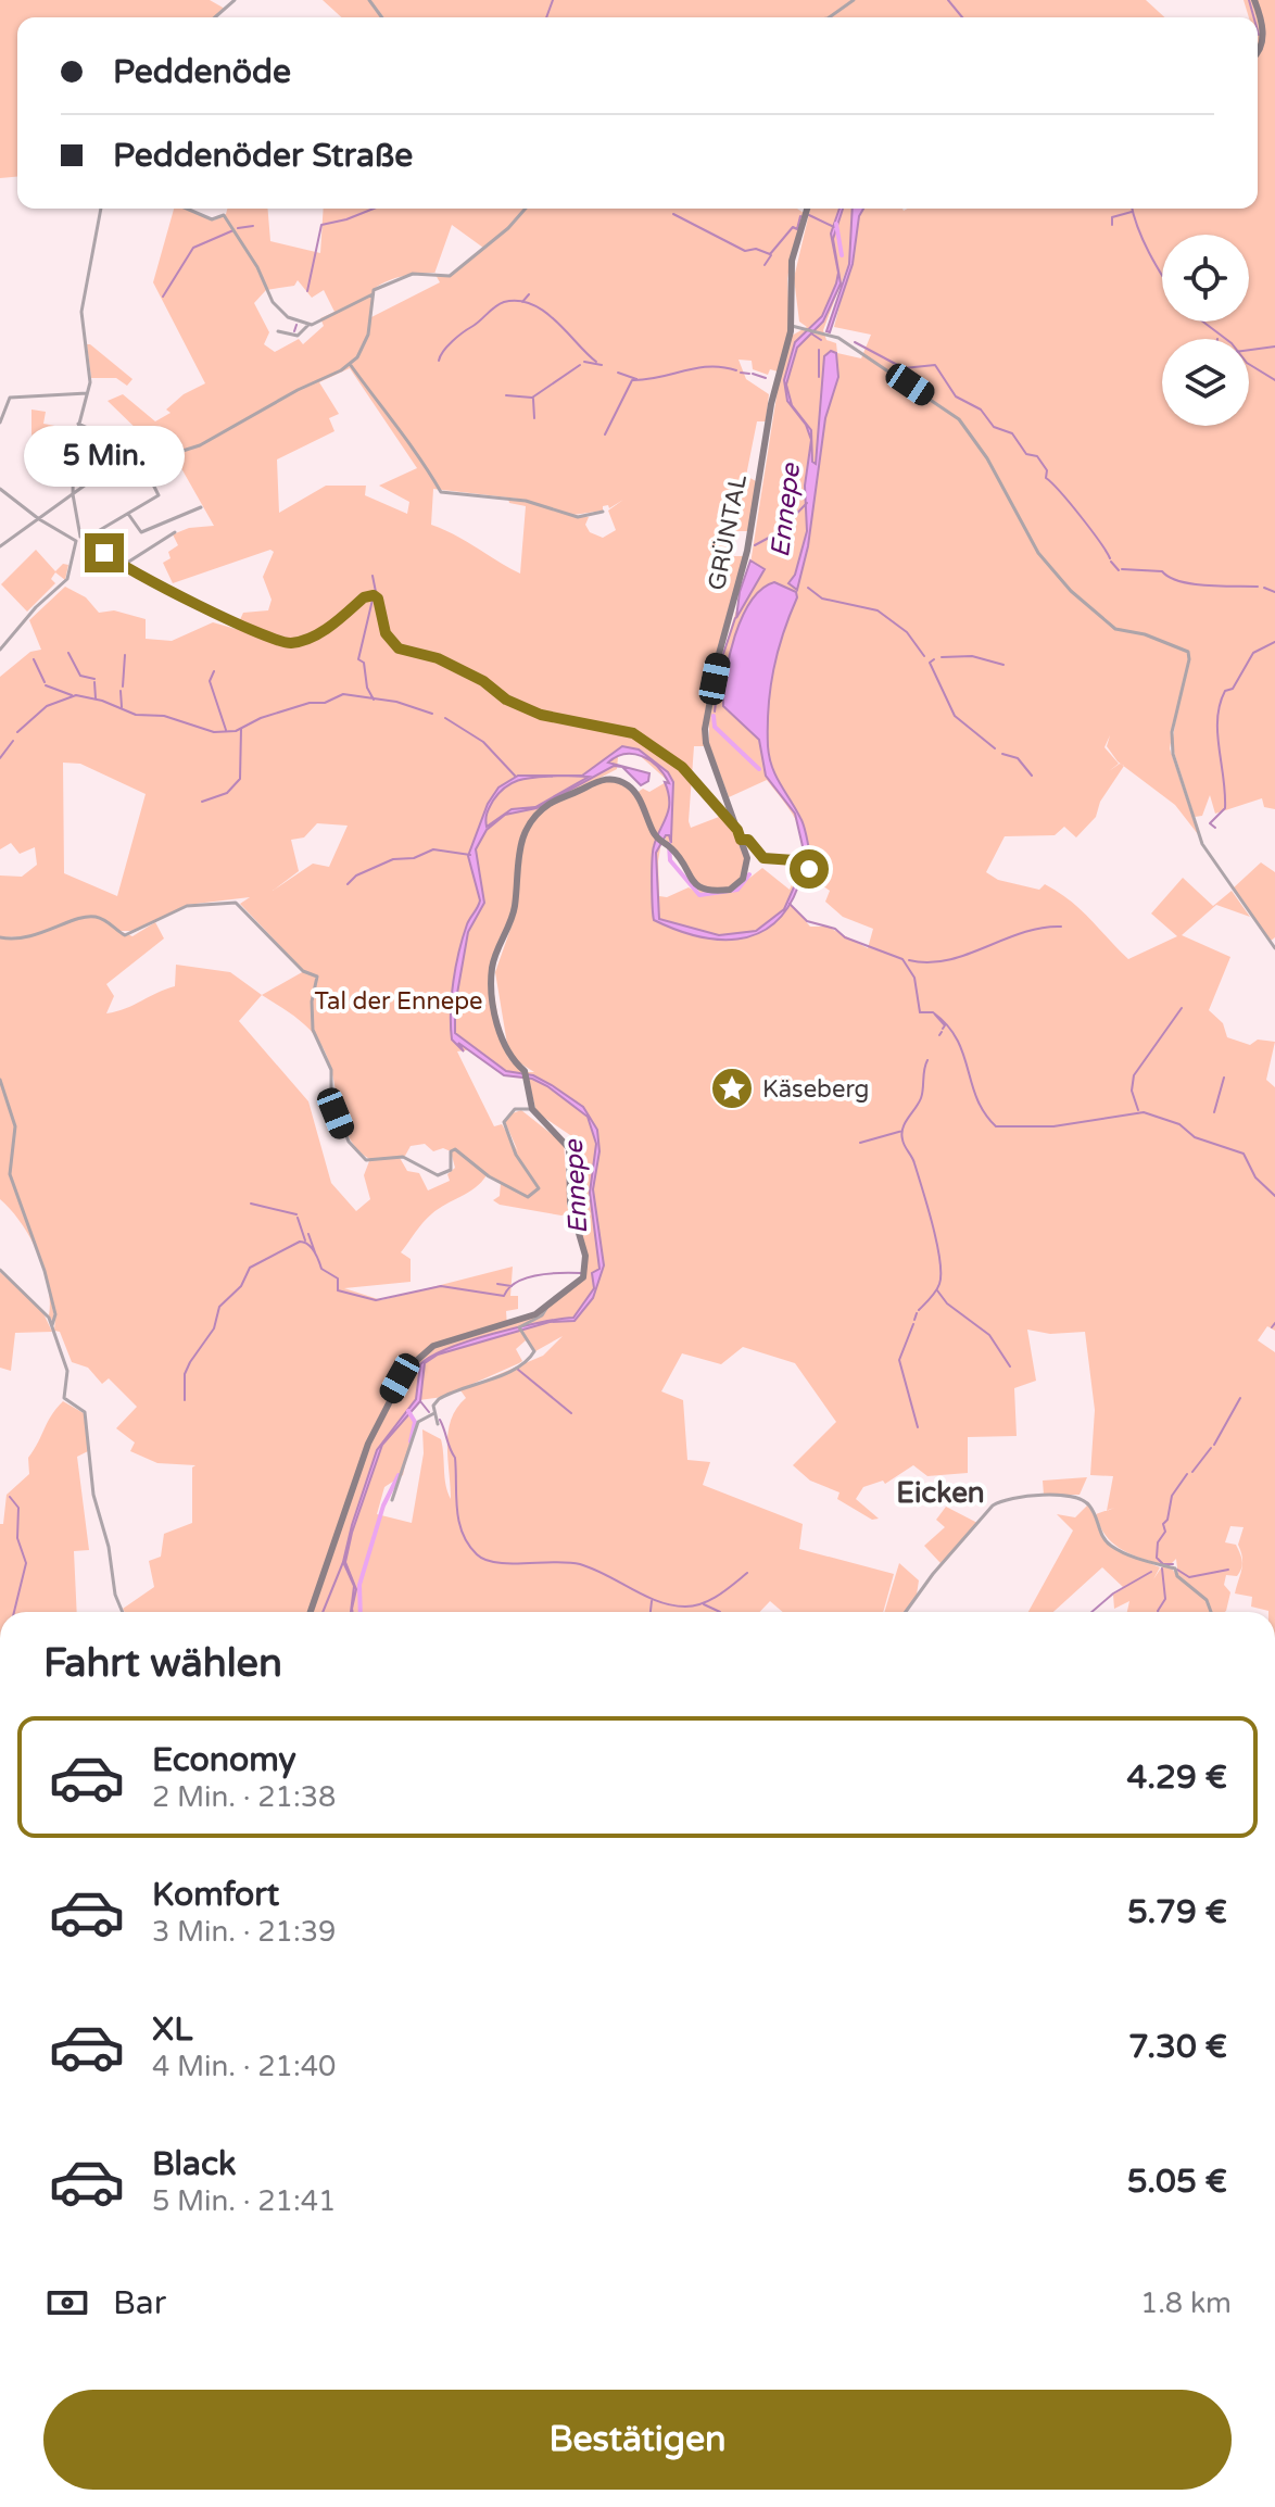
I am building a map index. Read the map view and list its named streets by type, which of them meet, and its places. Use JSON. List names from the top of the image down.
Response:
{
  "streets": {
    "street": ["GRÜNTAL"]
  },
  "districts": ["Eicken"],
  "water": ["Ennepe"],
  "parks": ["Tal der Ennepe"],
  "places": {
    "place": ["Käseberg"]
  },
  "page": {
    "banner": ["Peddenöde", "Peddenöder Straße"],
    "bubble": "5 Min.",
    "heading": "Fahrt wählen",
    "list": [
      {
        "name": "Economy",
        "note": "2 Min. · 21:38",
        "value": "4.29 €"
      },
      {
        "name": "Komfort",
        "note": "3 Min. · 21:39",
        "value": "5.79 €"
      },
      {
        "name": "XL",
        "note": "4 Min. · 21:40",
        "value": "7.30 €"
      },
      {
        "name": "Black",
        "note": "5 Min. · 21:41",
        "value": "5.05 €"
      }
    ],
    "pay": ["Bar", "1.8 km"],
    "buttons": "Bestätigen"
  }
}
